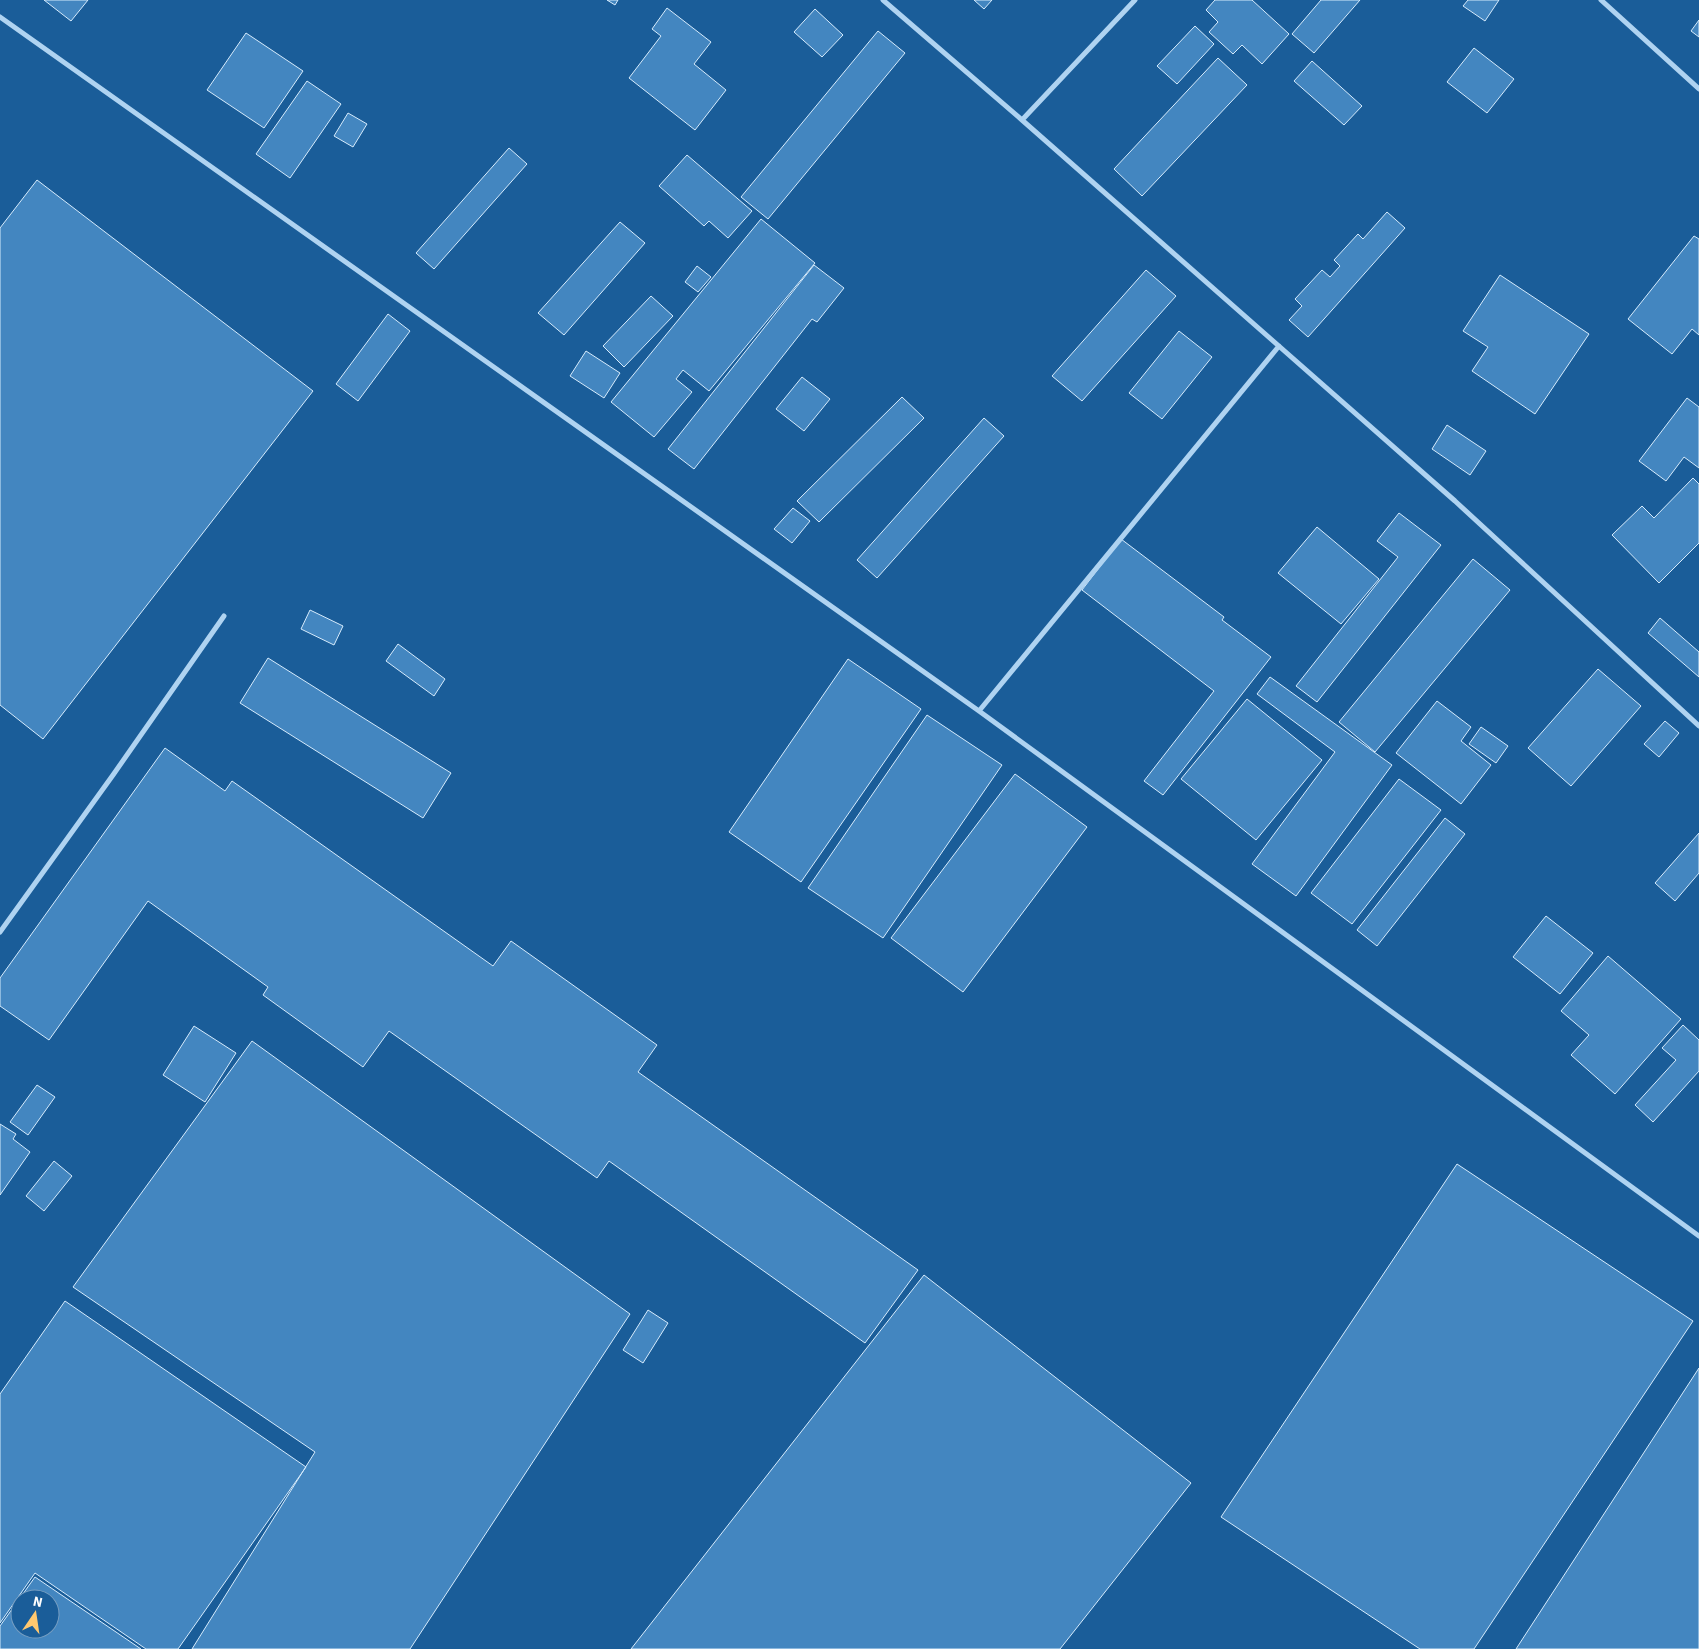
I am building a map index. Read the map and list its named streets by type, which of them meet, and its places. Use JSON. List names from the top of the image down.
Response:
{
  "north": "top"
}
